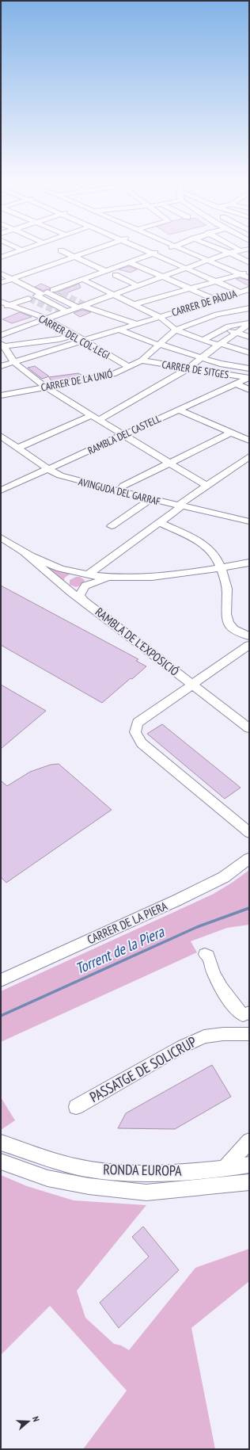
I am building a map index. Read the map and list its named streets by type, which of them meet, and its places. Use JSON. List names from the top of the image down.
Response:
{
  "streets": {
    "street": [
      "CARRER DE PÀDUA",
      "CARRER DEL COL·LEGI",
      "CARRER DE SITGES",
      "CARRER DE LA UNIÓ",
      "RAMBLA DEL CASTELL",
      "AVINGUDA DEL GARRAF",
      "RAMBLA DE L'EXPOSICIÓ",
      "CARRER DE LA PIERA",
      "PASSATGE DE SOLICRUP",
      "RONDA EUROPA"
    ]
  },
  "crossings": [
    ["CARRER DE PÀDUA", "CARRER DEL COL·LEGI"],
    ["CARRER DEL COL·LEGI", "CARRER DE LA UNIÓ"],
    ["CARRER DE SITGES", "CARRER DE LA UNIÓ"],
    ["CARRER DE SITGES", "RAMBLA DEL CASTELL"],
    ["RAMBLA DEL CASTELL", "AVINGUDA DEL GARRAF"]
  ],
  "water": ["Torrent de la Piera"],
  "north": "right"
}
